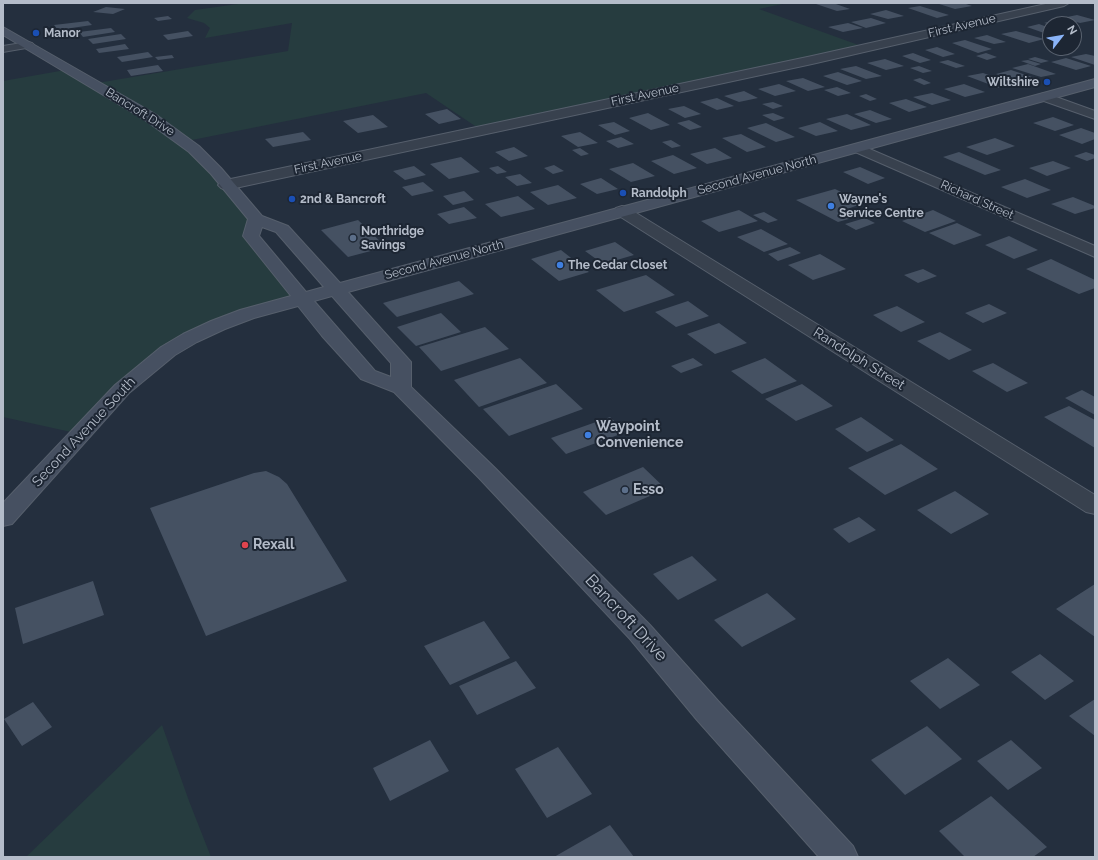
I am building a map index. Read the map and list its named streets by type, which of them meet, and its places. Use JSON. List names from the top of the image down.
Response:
{
  "streets": {
    "main road": ["Bancroft Drive", "Second Avenue North", "Second Avenue South"],
    "street": ["First Avenue", "Richard Street", "Randolph Street"]
  },
  "crossings": [
    ["First Avenue", "Bancroft Drive"],
    ["Bancroft Drive", "Second Avenue North"],
    ["Bancroft Drive", "Second Avenue South"],
    ["Second Avenue North", "Richard Street"],
    ["Second Avenue North", "Randolph Street"],
    ["Second Avenue North", "Second Avenue South"]
  ],
  "places": [
    "Manor",
    "Wiltshire",
    "Randolph",
    "2nd & Bancroft",
    "Wayne's Service Centre",
    "Northridge Savings",
    "The Cedar Closet",
    "Waypoint Convenience",
    "Esso",
    "Rexall"
  ],
  "north": "top right"
}
